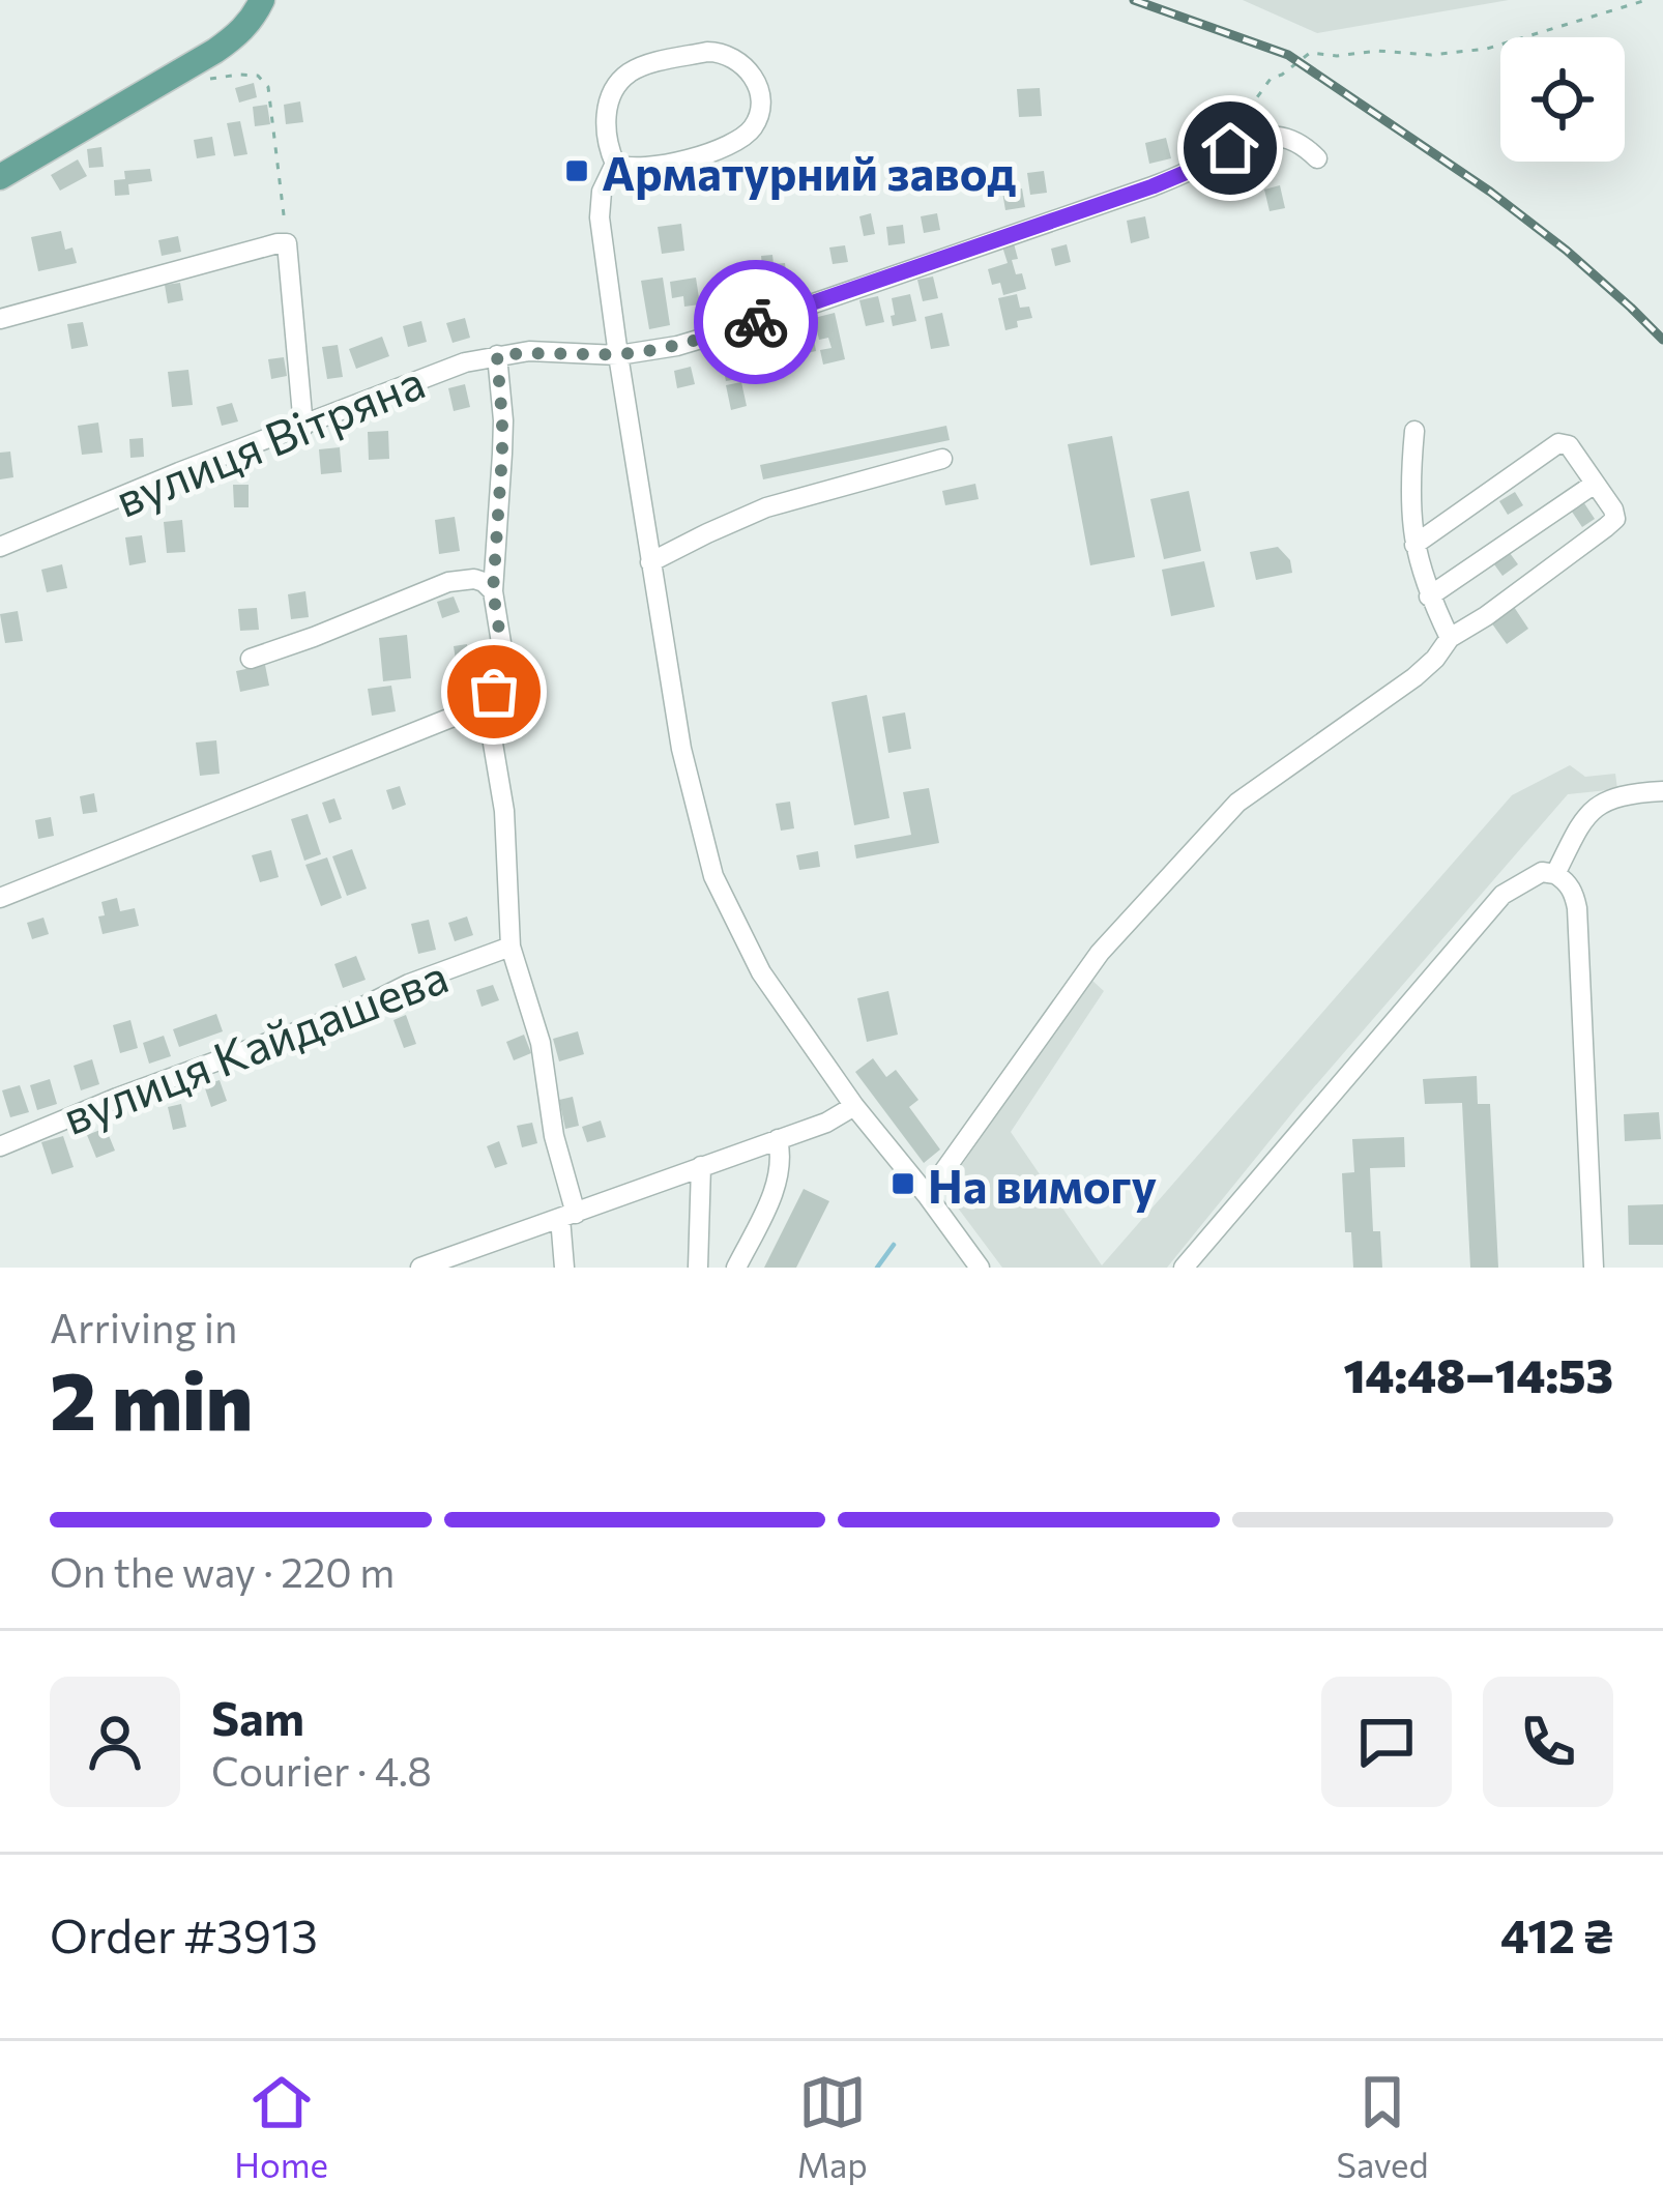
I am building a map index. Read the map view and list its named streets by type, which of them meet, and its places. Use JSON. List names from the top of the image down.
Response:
{
  "streets": {
    "street": ["вулиця Вітряна", "вулиця Кайдашева"]
  },
  "places": {
    "transit": ["Арматурний завод", "На вимогу"]
  },
  "page": {
    "heading": ["2 min", "Arriving in", "14:48–14:53"],
    "panel": [
      "Sam",
      "Courier · 4.8",
      "Order #3913",
      "412 ₴"
    ],
    "bar": "On the way · 220 m",
    "tabs": ["Home", "Map", "Saved"]
  }
}
